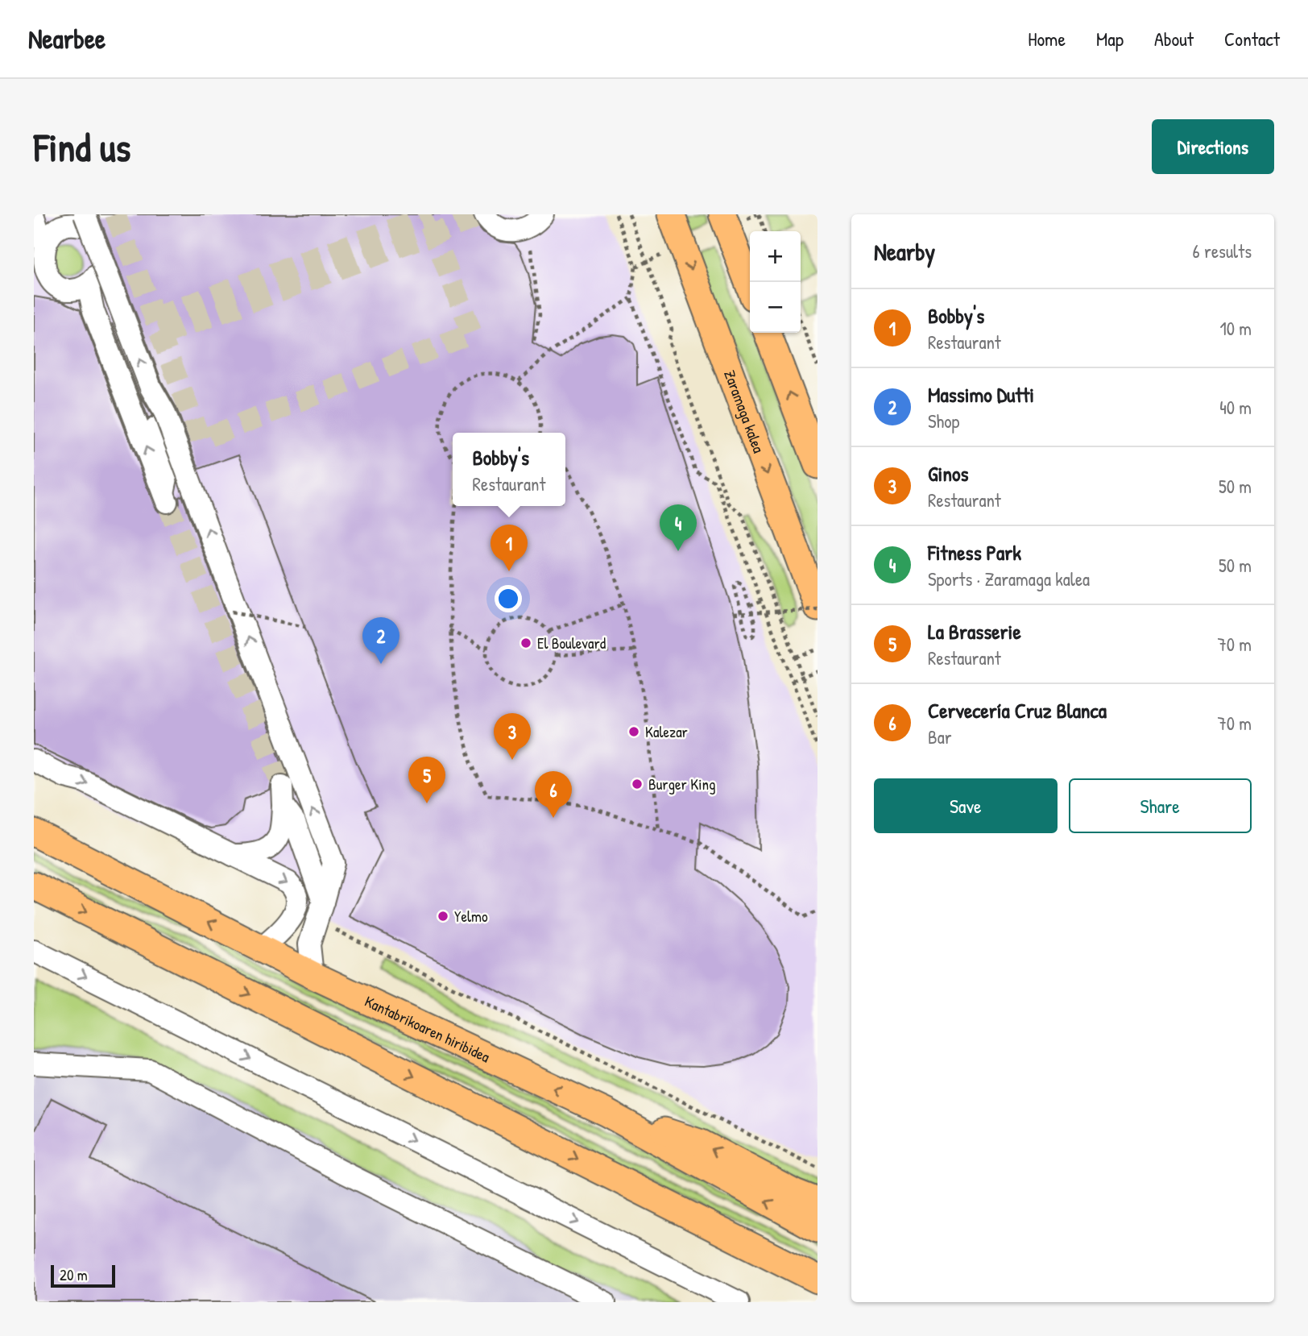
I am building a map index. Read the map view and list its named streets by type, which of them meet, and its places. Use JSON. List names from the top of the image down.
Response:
{
  "streets": {
    "main road": ["Zaramaga kalea", "Kantabrikoaren hiribidea"]
  },
  "places": [
    "El Boulevard",
    "Kalezar",
    "Burger King",
    "Yelmo"
  ],
  "scale_bar": "20 m",
  "page": {
    "header": "Nearbee",
    "nav": [
      "Home",
      "Map",
      "About",
      "Contact"
    ],
    "buttons": [
      "Directions",
      ["Save", "Share"]
    ],
    "title": "Find us",
    "heading": ["Nearby", "6 results"],
    "map_buttons": ["+", "−"],
    "list": [
      {
        "mark": "1",
        "name": "Bobby's",
        "note": "Restaurant",
        "value": "10 m"
      },
      {
        "mark": "2",
        "name": "Massimo Dutti",
        "note": "Shop",
        "value": "40 m"
      },
      {
        "mark": "3",
        "name": "Ginos",
        "note": "Restaurant",
        "value": "50 m"
      },
      {
        "mark": "4",
        "name": "Fitness Park",
        "note": "Sports · Zaramaga kalea",
        "value": "50 m"
      },
      {
        "mark": "5",
        "name": "La Brasserie",
        "note": "Restaurant",
        "value": "70 m"
      },
      {
        "mark": "6",
        "name": "Cervecería Cruz Blanca",
        "note": "Bar",
        "value": "70 m"
      }
    ],
    "popup": ["Bobby's", "Restaurant"],
    "pins": [
      "4",
      "1",
      "2",
      "3",
      "5",
      "6"
    ],
    "scale": "20 m"
  }
}
